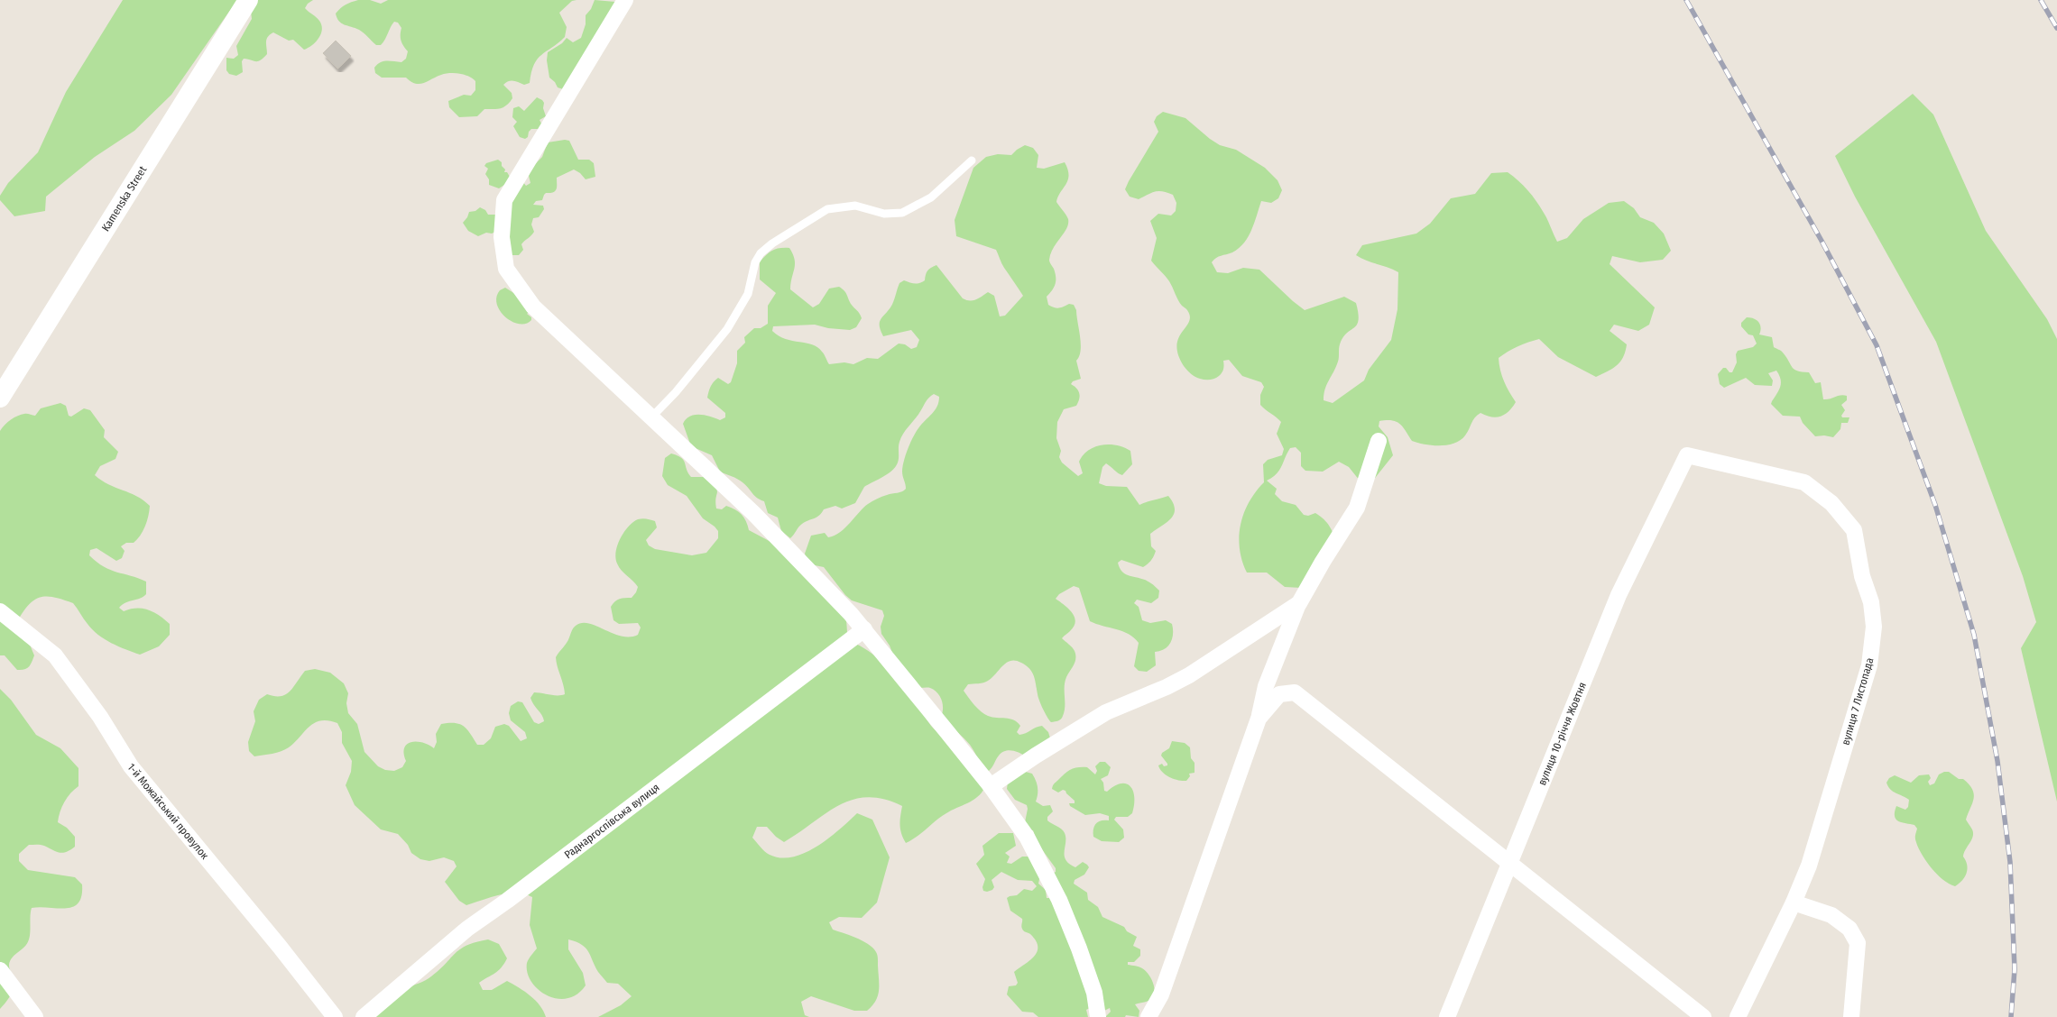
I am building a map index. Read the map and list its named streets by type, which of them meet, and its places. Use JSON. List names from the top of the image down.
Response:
{
  "streets": {
    "street": [
      "Kamenska Street",
      "вулиця 7 Листопада",
      "вулиця 10-річчя Жовтня",
      "1-й Можайський провулок",
      "Раднаргоспівська вулиця"
    ]
  },
  "crossings": [
    ["вулиця 7 Листопада", "вулиця 10-річчя Жовтня"]
  ]
}
